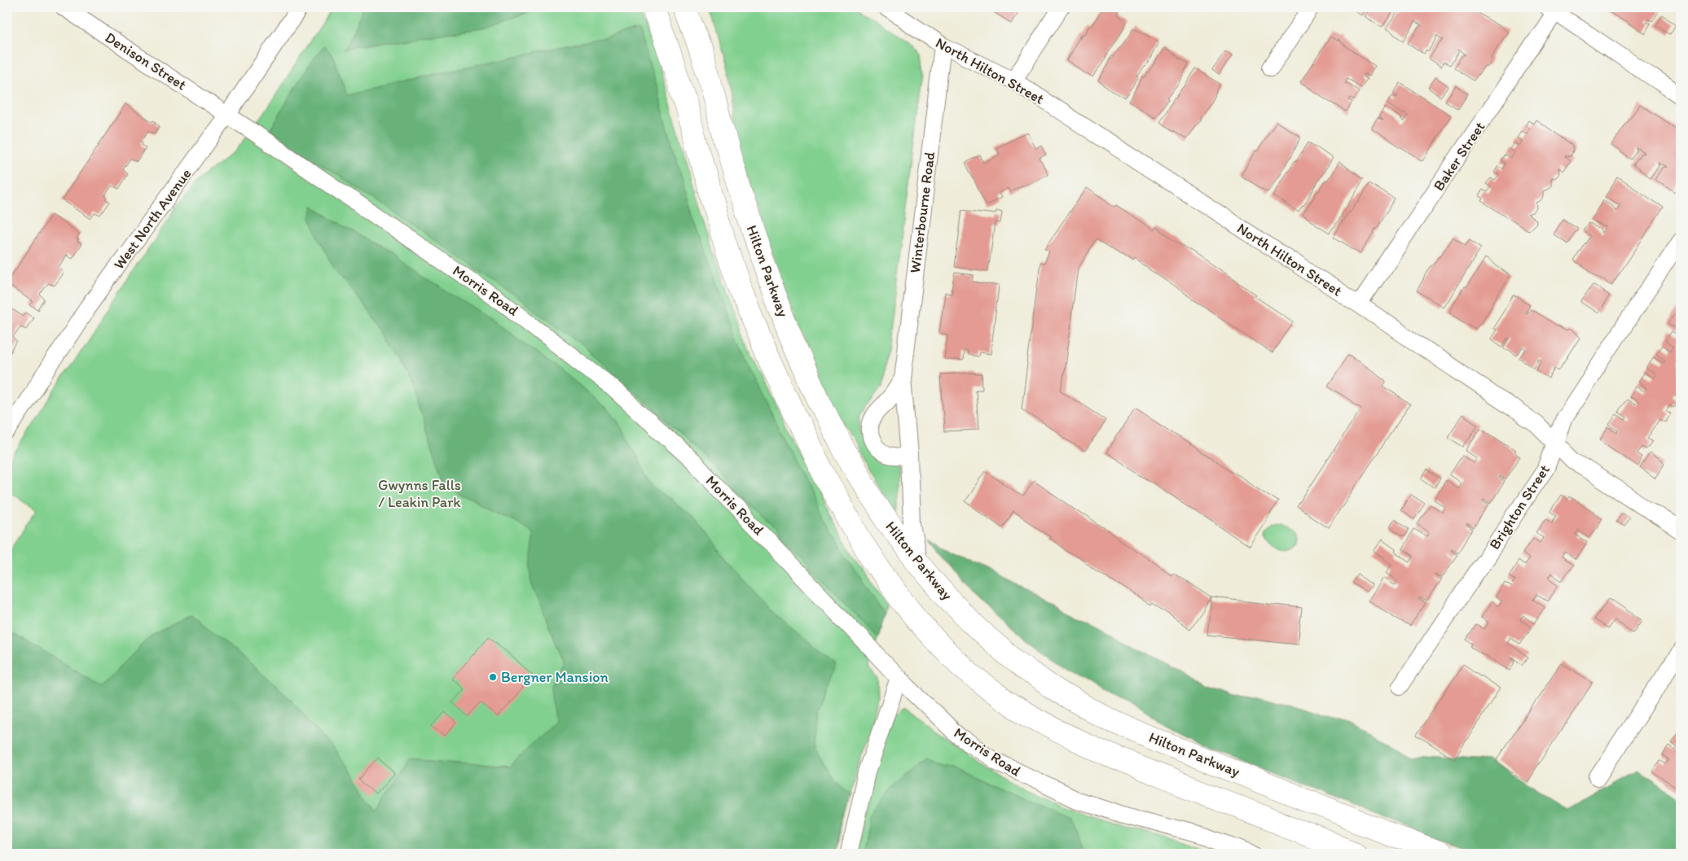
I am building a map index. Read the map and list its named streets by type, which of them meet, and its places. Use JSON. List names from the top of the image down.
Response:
{
  "streets": {
    "main road": ["Hilton Parkway"],
    "street": [
      "Denison Street",
      "North Hilton Street",
      "Baker Street",
      "Winterbourne Road",
      "West North Avenue",
      "Morris Road",
      "Brighton Street"
    ]
  },
  "crossings": [
    ["Denison Street", "West North Avenue"],
    ["Denison Street", "Morris Road"],
    ["North Hilton Street", "Baker Street"],
    ["North Hilton Street", "Winterbourne Road"],
    ["North Hilton Street", "Brighton Street"],
    ["Winterbourne Road", "Hilton Parkway"],
    ["West North Avenue", "Morris Road"]
  ],
  "parks": ["Gwynns Falls / Leakin Park"],
  "places": ["Bergner Mansion"]
}
